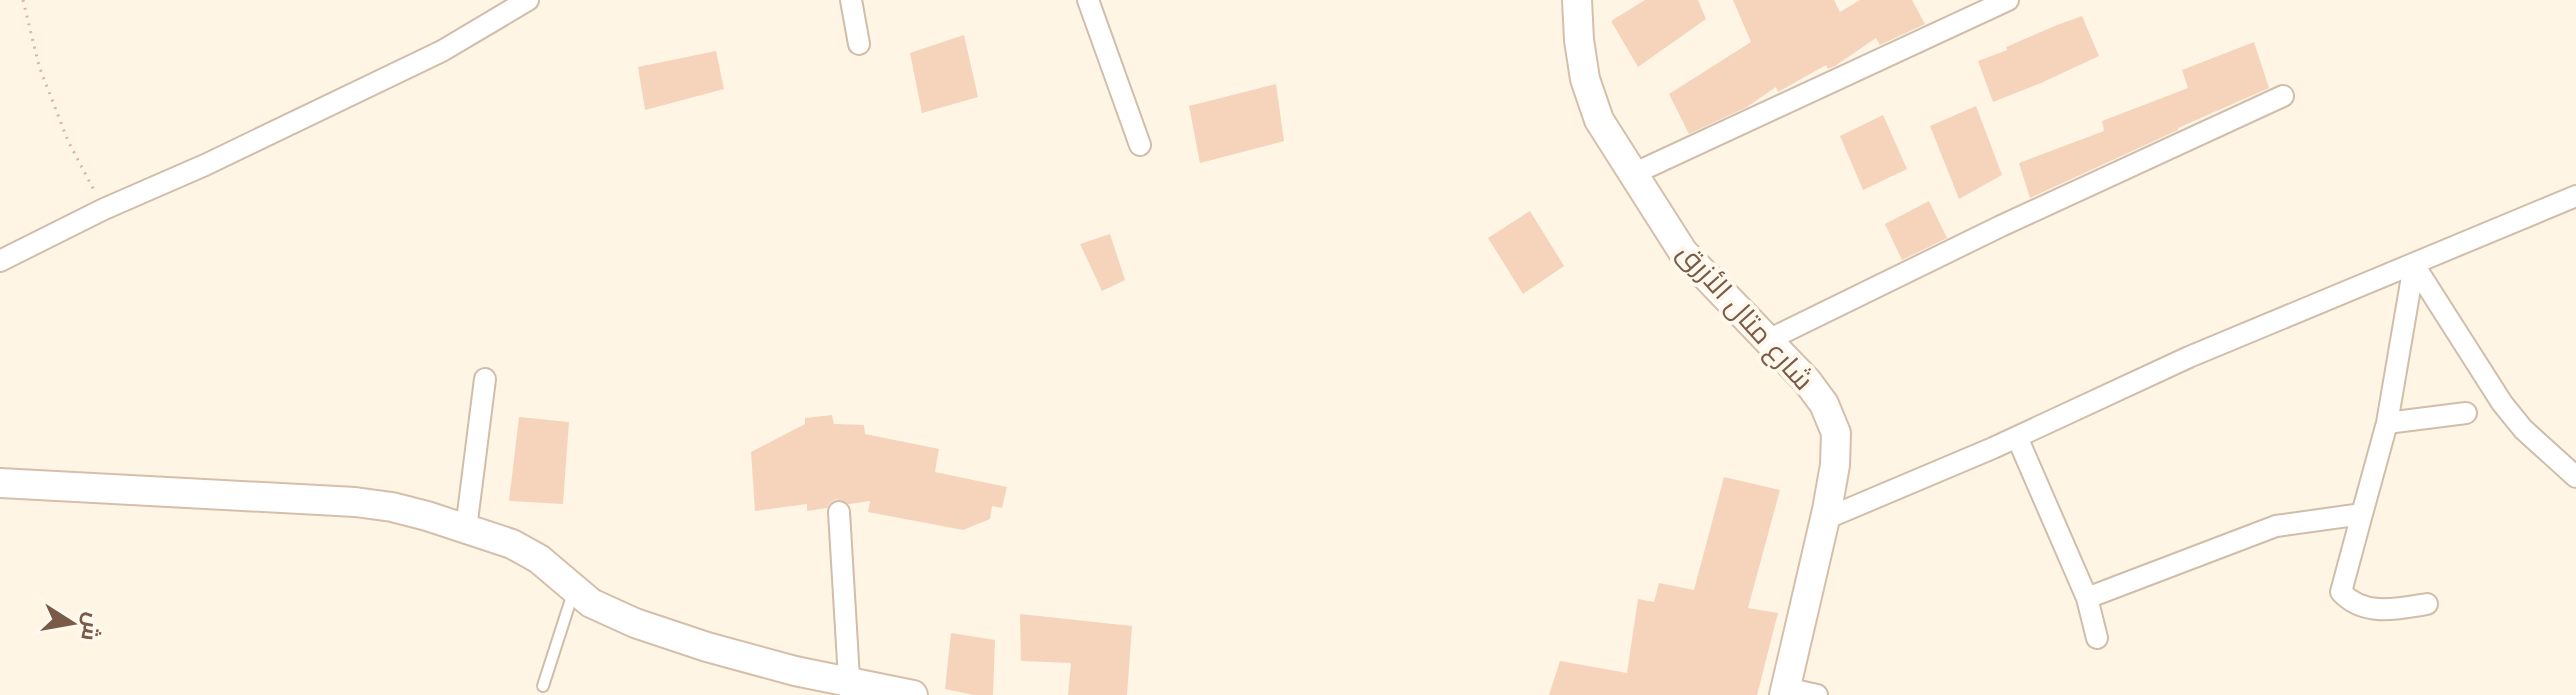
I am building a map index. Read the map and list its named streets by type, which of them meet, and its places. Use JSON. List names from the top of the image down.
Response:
{
  "streets": {
    "main road": ["شارع متال الأزرق"]
  },
  "north": "right"
}
